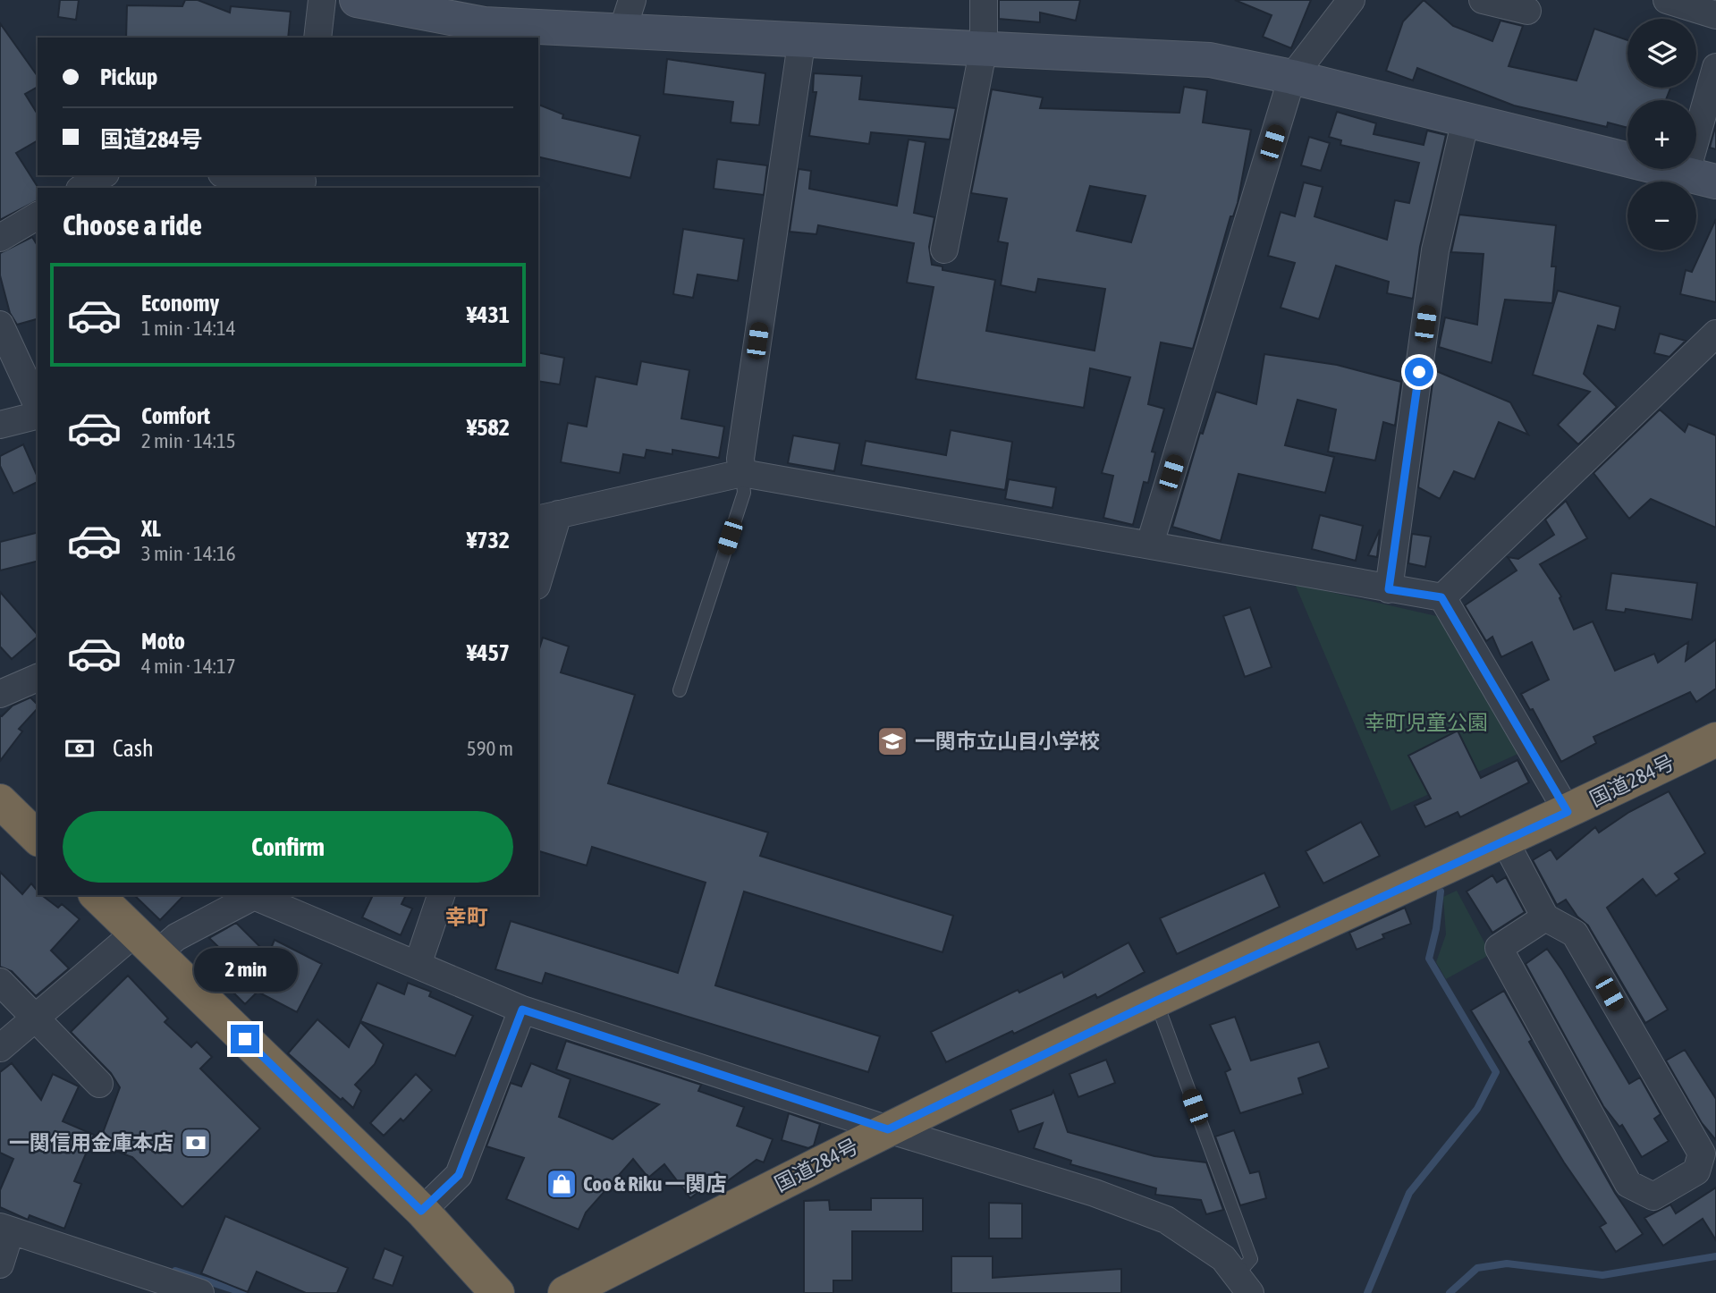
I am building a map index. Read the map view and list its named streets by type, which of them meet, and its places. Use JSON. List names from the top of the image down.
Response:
{
  "streets": {
    "highway": ["国道284号"]
  },
  "districts": ["幸町"],
  "parks": ["幸町児童公園"],
  "places": {
    "school or university": ["一関市立山目小学校"],
    "bank": ["一関信用金庫本店"],
    "shop": ["Coo & Riku 一関店"]
  },
  "page": {
    "map_buttons": ["+", "−"],
    "banner": ["Pickup", "国道284号"],
    "heading": "Choose a ride",
    "list": [
      {
        "name": "Economy",
        "note": "1 min · 14:14",
        "value": "¥431"
      },
      {
        "name": "Comfort",
        "note": "2 min · 14:15",
        "value": "¥582"
      },
      {
        "name": "XL",
        "note": "3 min · 14:16",
        "value": "¥732"
      },
      {
        "name": "Moto",
        "note": "4 min · 14:17",
        "value": "¥457"
      }
    ],
    "pay": ["Cash", "590 m"],
    "buttons": "Confirm",
    "bubble": "2 min"
  }
}
